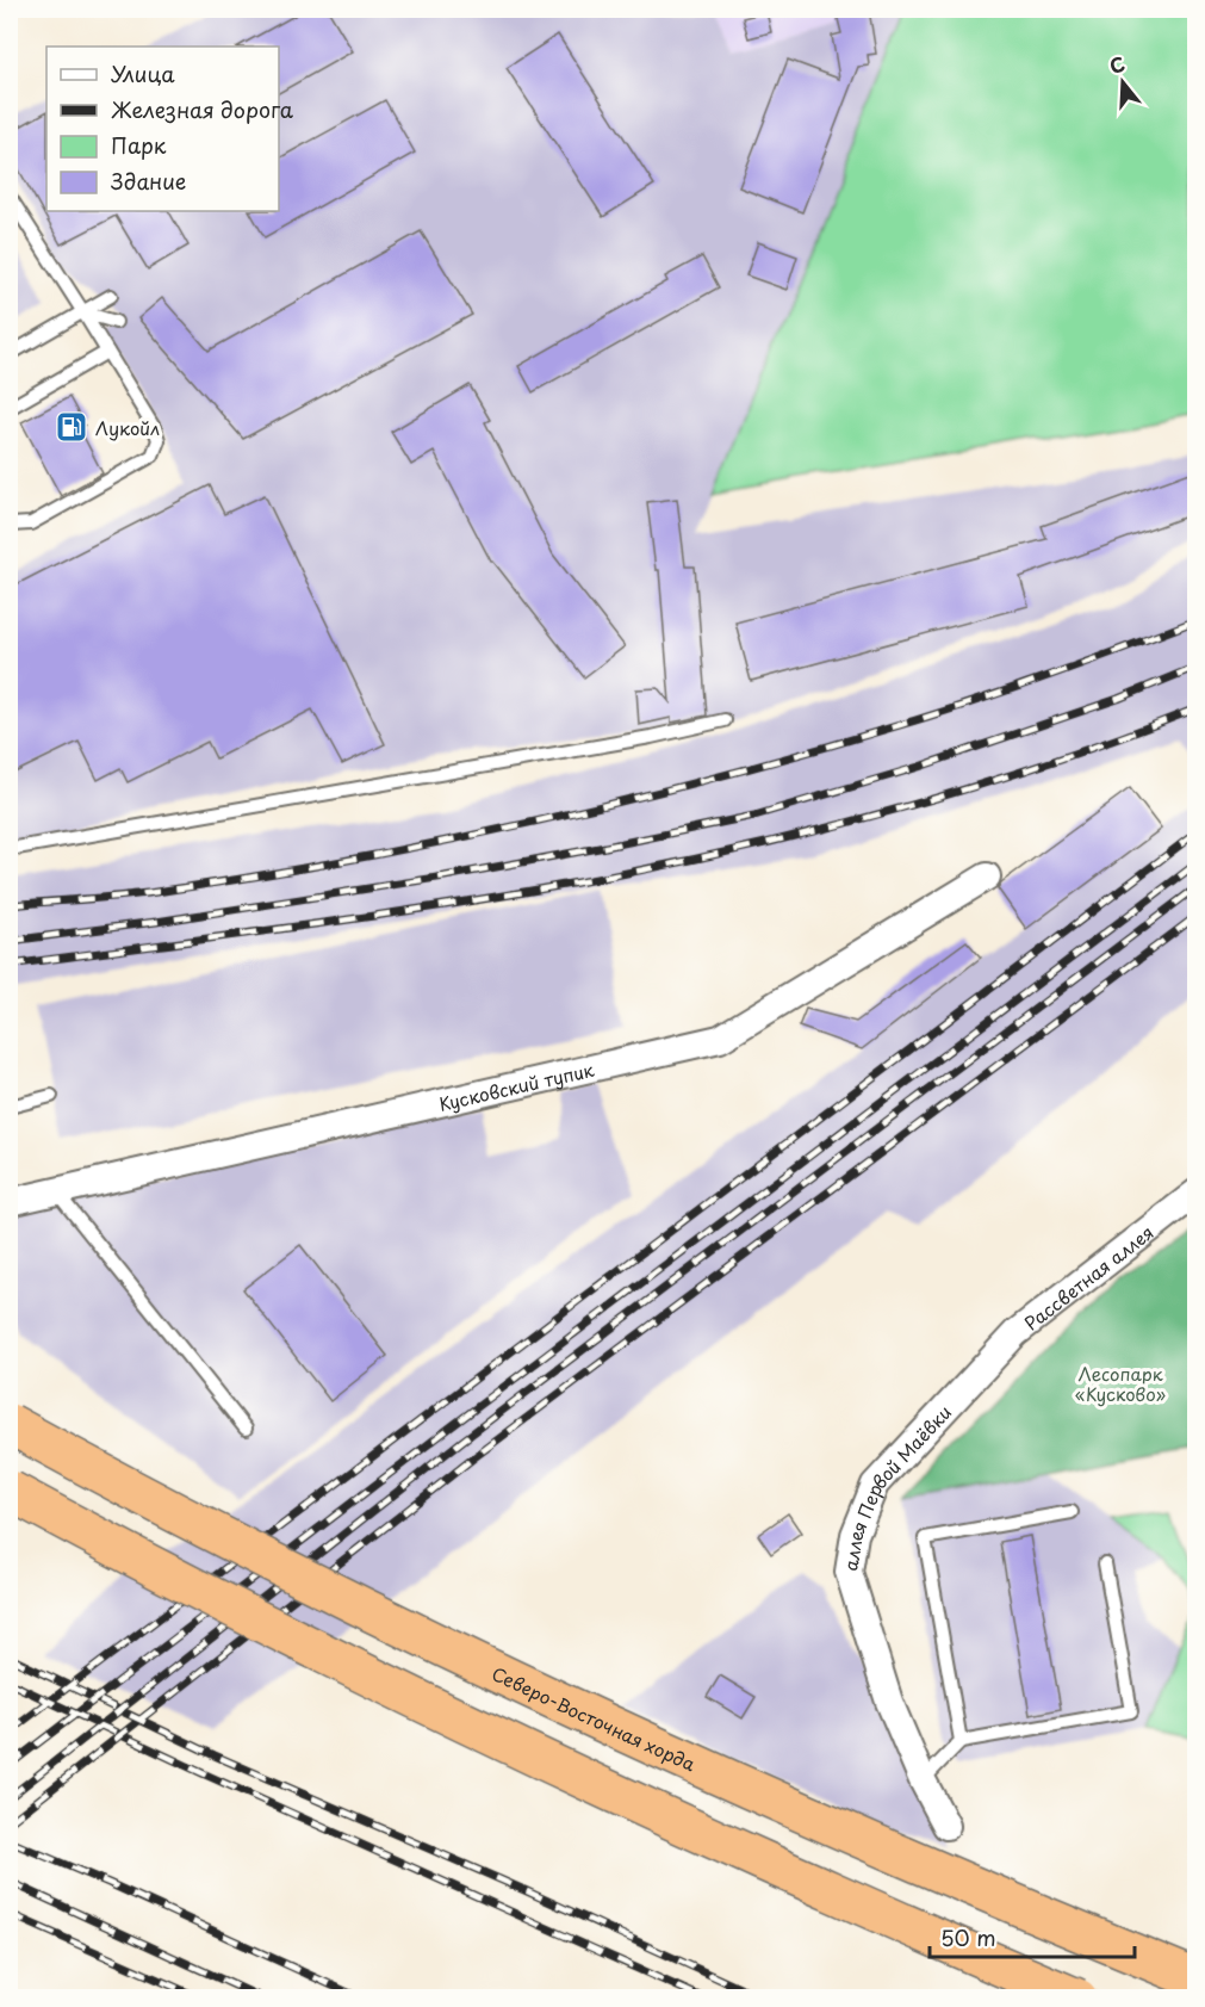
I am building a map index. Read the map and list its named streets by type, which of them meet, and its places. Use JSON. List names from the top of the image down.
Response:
{
  "streets": {
    "main road": ["Северо-Восточная хорда"],
    "street": ["Кусковский тупик", "Рассветная аллея", "аллея Первой Маёвки"]
  },
  "crossings": [
    ["Рассветная аллея", "аллея Первой Маёвки"]
  ],
  "parks": ["Лесопарк «Кусково»"],
  "places": {
    "fuel station": ["Лукойл"]
  },
  "legend": [
    "Улица",
    "Железная дорога",
    "Парк",
    "Здание"
  ],
  "scale_bar": "50 m",
  "north": "top"
}
